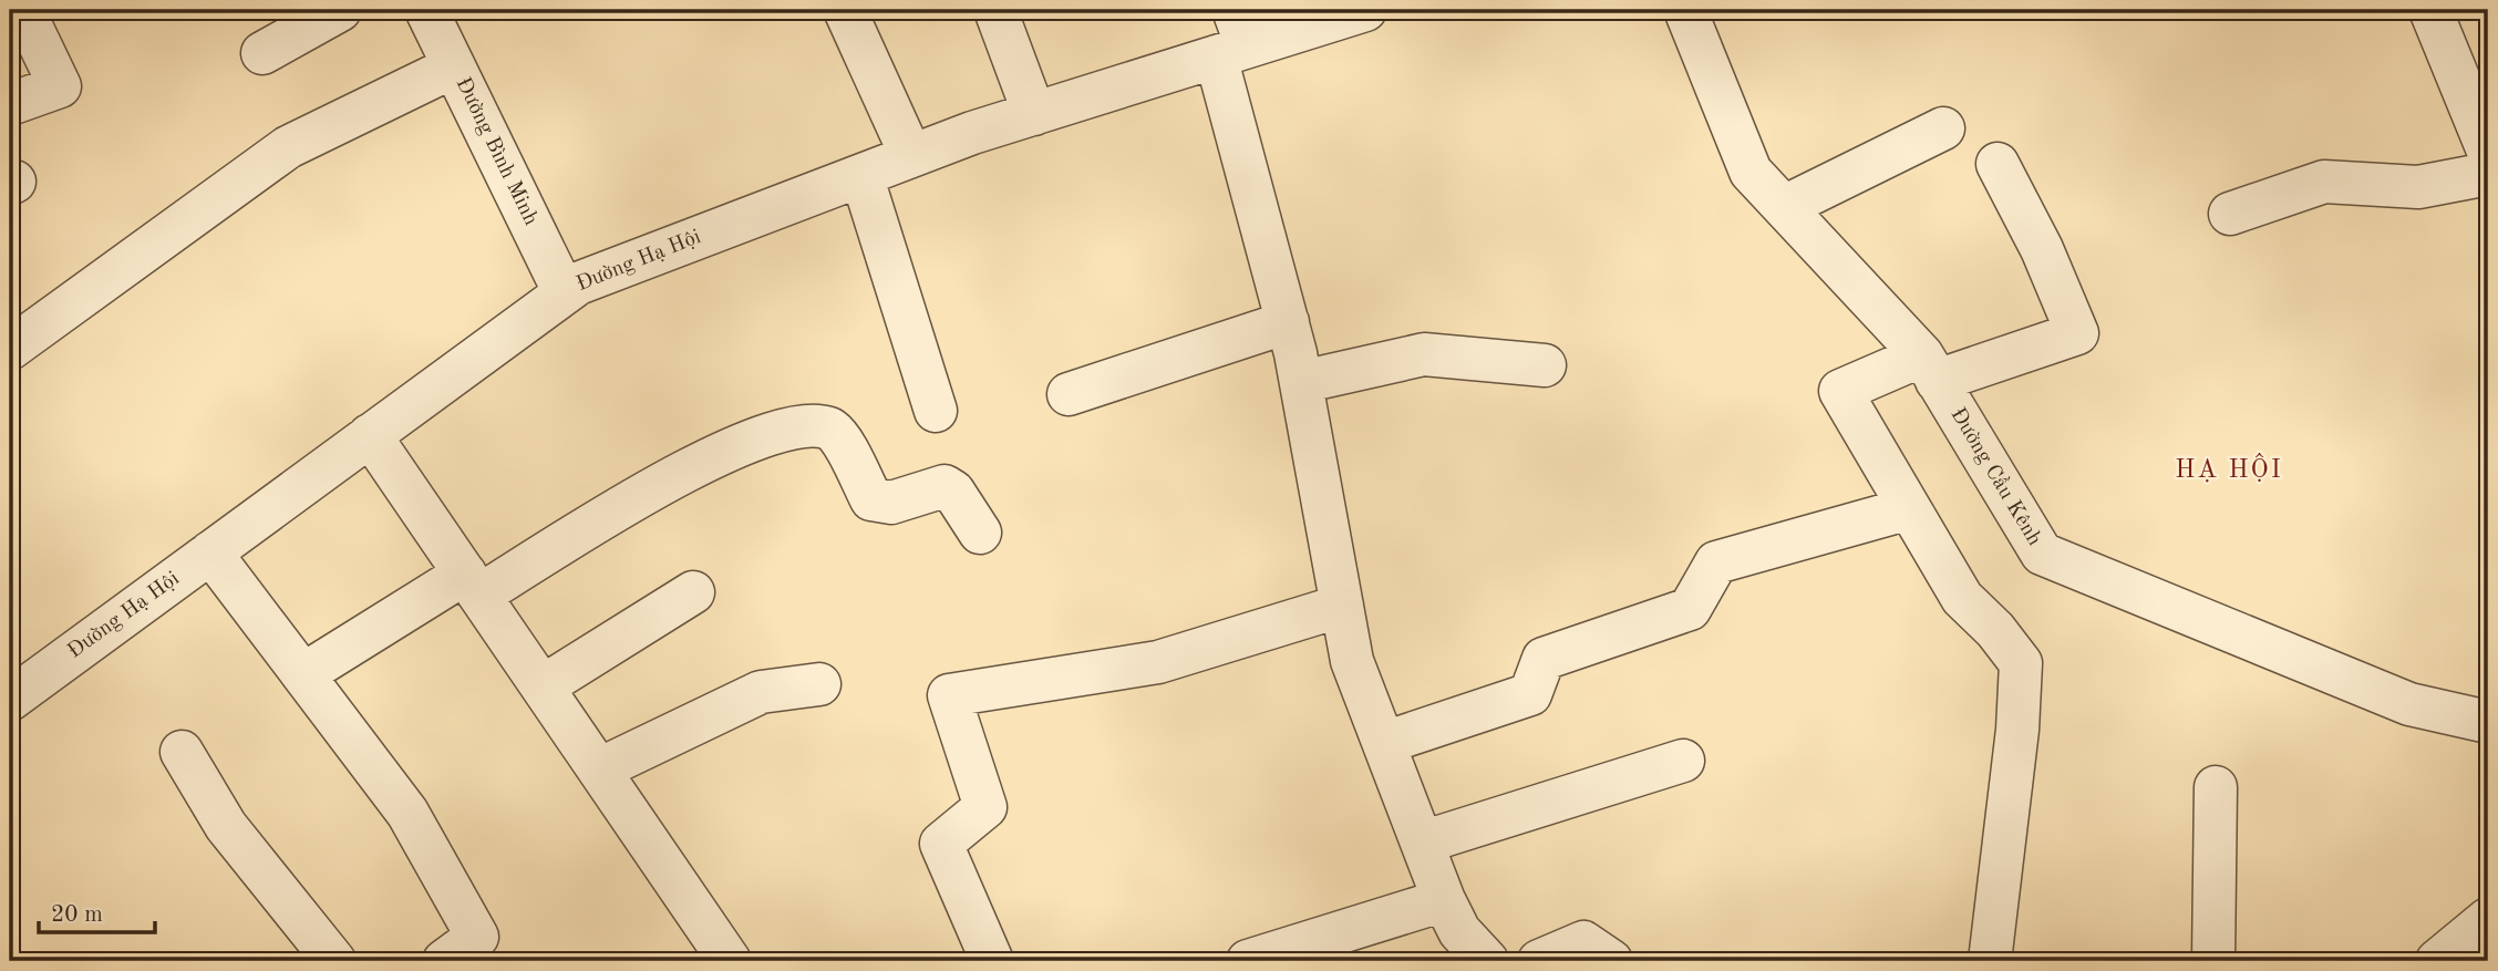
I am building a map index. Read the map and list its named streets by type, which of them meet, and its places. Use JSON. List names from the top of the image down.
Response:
{
  "streets": {
    "street": ["Đường Bình Minh", "Đường Hạ Hội", "Đường Cầu Kênh"]
  },
  "crossings": [
    ["Đường Bình Minh", "Đường Hạ Hội"]
  ],
  "districts": ["HẠ HỘI"],
  "scale_bar": "20 m"
}
